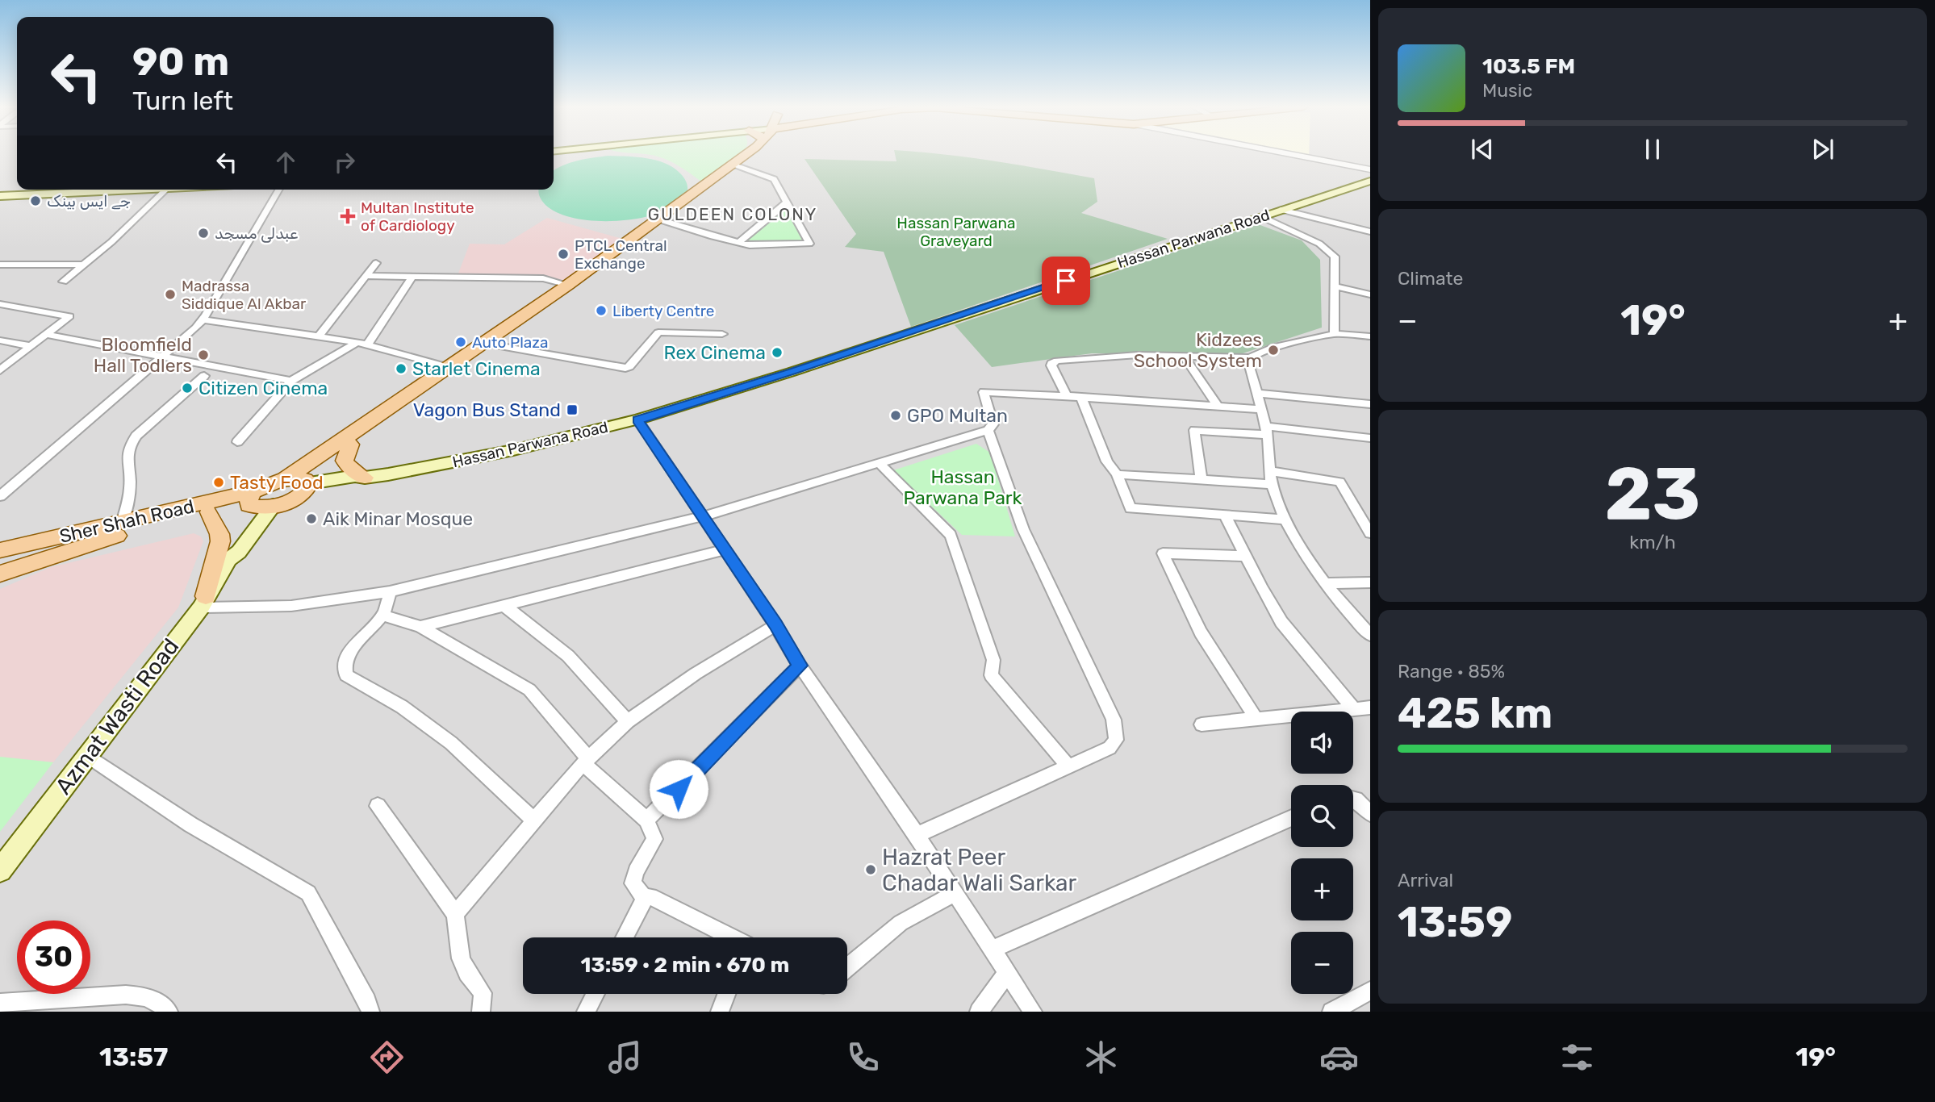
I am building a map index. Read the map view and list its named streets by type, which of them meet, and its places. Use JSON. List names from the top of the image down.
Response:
{
  "streets": {
    "main road": ["Hassan Parwana Road", "Sher Shah Road", "Azmat Wasti Road"]
  },
  "crossings": [
    ["Sher Shah Road", "Azmat Wasti Road"]
  ],
  "districts": ["GULDEEN COLONY"],
  "parks": ["Hassan Parwana Graveyard", "Hassan Parwana Park"],
  "places": {
    "other": [
      "جے ایس بینک",
      "عبدلی مسجد",
      "PTCL Central Exchange",
      "Madrassa Siddique Al Akbar",
      "Liberty Centre",
      "Auto Plaza",
      "Kidzees School System",
      "Rex Cinema",
      "Bloomfield Hall Todlers",
      "Starlet Cinema",
      "Citizen Cinema",
      "GPO Multan",
      "Tasty Food",
      "Aik Minar Mosque",
      "Hazrat Peer Chadar Wali Sarkar"
    ],
    "health": ["Multan Institute of Cardiology"],
    "transit": ["Vagon Bus Stand"]
  },
  "page": {
    "turn": ["90 m", "Turn left"],
    "song": ["103.5 FM", "Music"],
    "tile": [
      "Climate",
      ["23", "km/h"],
      ["Range · 85%", "425 km"],
      ["Arrival", "13:59"]
    ],
    "heat": ["−", "19°", "+"],
    "map_buttons": ["+", "−"],
    "limit": "30",
    "trip": "13:59 · 2 min · 670 m",
    "tabs": ["13:57", "19°"]
  }
}
